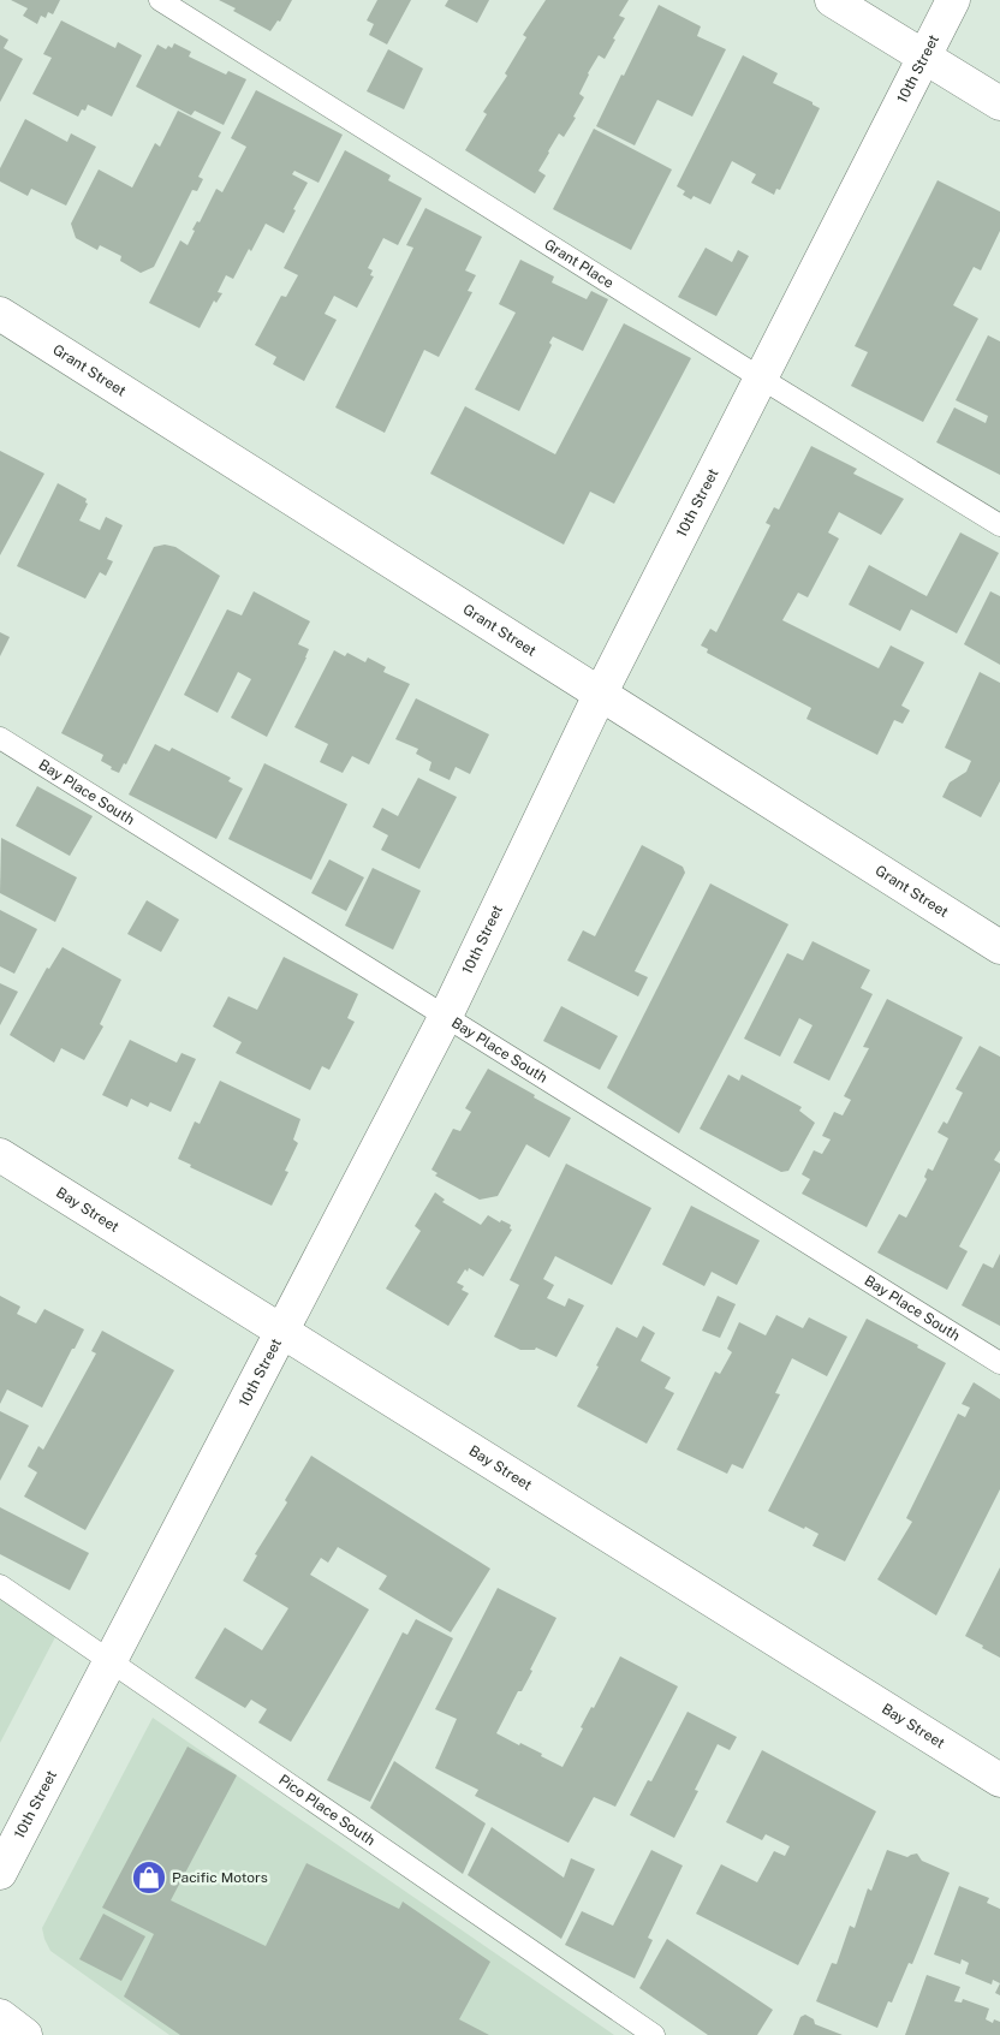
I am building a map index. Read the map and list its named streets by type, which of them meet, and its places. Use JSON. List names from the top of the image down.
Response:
{
  "streets": {
    "street": ["10th Street", "Grant Street", "Bay Street"],
    "lane": ["Grant Place", "Bay Place South", "Pico Place South"]
  },
  "crossings": [
    ["10th Street", "Grant Place"],
    ["10th Street", "Grant Street"],
    ["10th Street", "Bay Place South"],
    ["10th Street", "Bay Street"],
    ["10th Street", "Pico Place South"]
  ],
  "places": {
    "shop": ["Pacific Motors"]
  }
}
